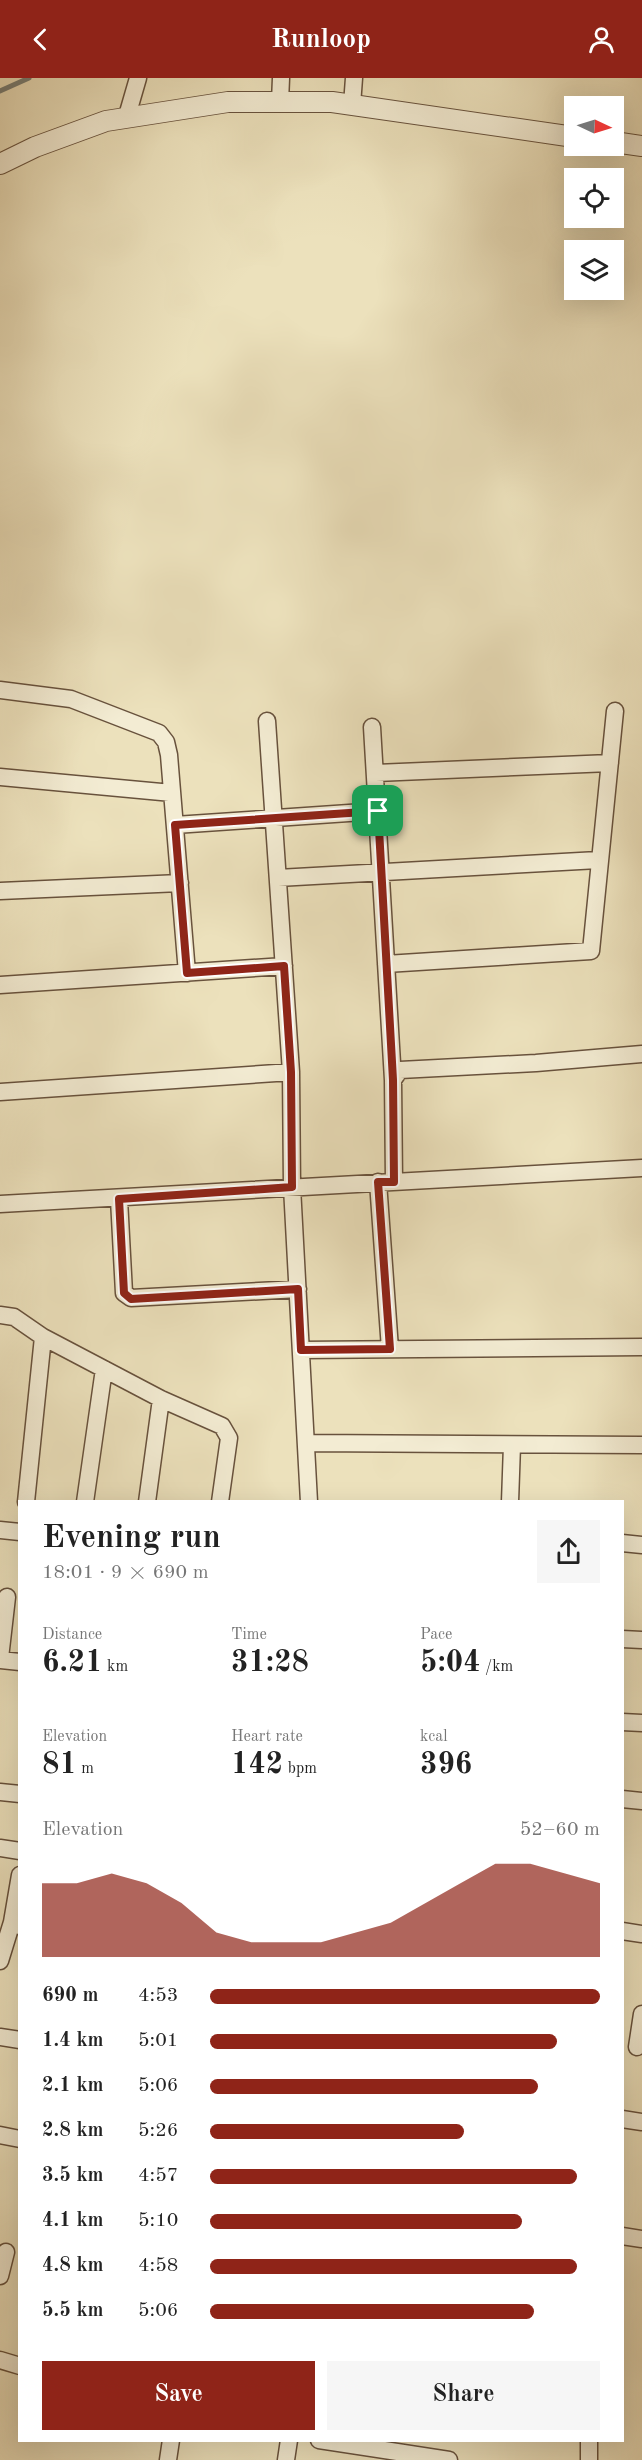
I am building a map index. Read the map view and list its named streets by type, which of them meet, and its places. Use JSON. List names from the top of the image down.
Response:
{
  "north": "right",
  "page": {
    "header": "Runloop",
    "heading": ["Evening run", "18:01 · 9 × 690 m"],
    "stats": [
      ["Distance", "6.21 km"],
      ["Time", "31:28"],
      ["Pace", "5:04 /km"],
      ["Elevation", "81 m"],
      ["Heart rate", "142 bpm"],
      ["kcal", "396"]
    ],
    "chart": ["Elevation", "52–60 m"],
    "list": [
      {
        "name": "690 m",
        "note": "4:53"
      },
      {
        "name": "1.4 km",
        "note": "5:01"
      },
      {
        "name": "2.1 km",
        "note": "5:06"
      },
      {
        "name": "2.8 km",
        "note": "5:26"
      },
      {
        "name": "3.5 km",
        "note": "4:57"
      },
      {
        "name": "4.1 km",
        "note": "5:10"
      },
      {
        "name": "4.8 km",
        "note": "4:58"
      },
      {
        "name": "5.5 km",
        "note": "5:06"
      }
    ],
    "buttons": ["Save", "Share"]
  }
}
